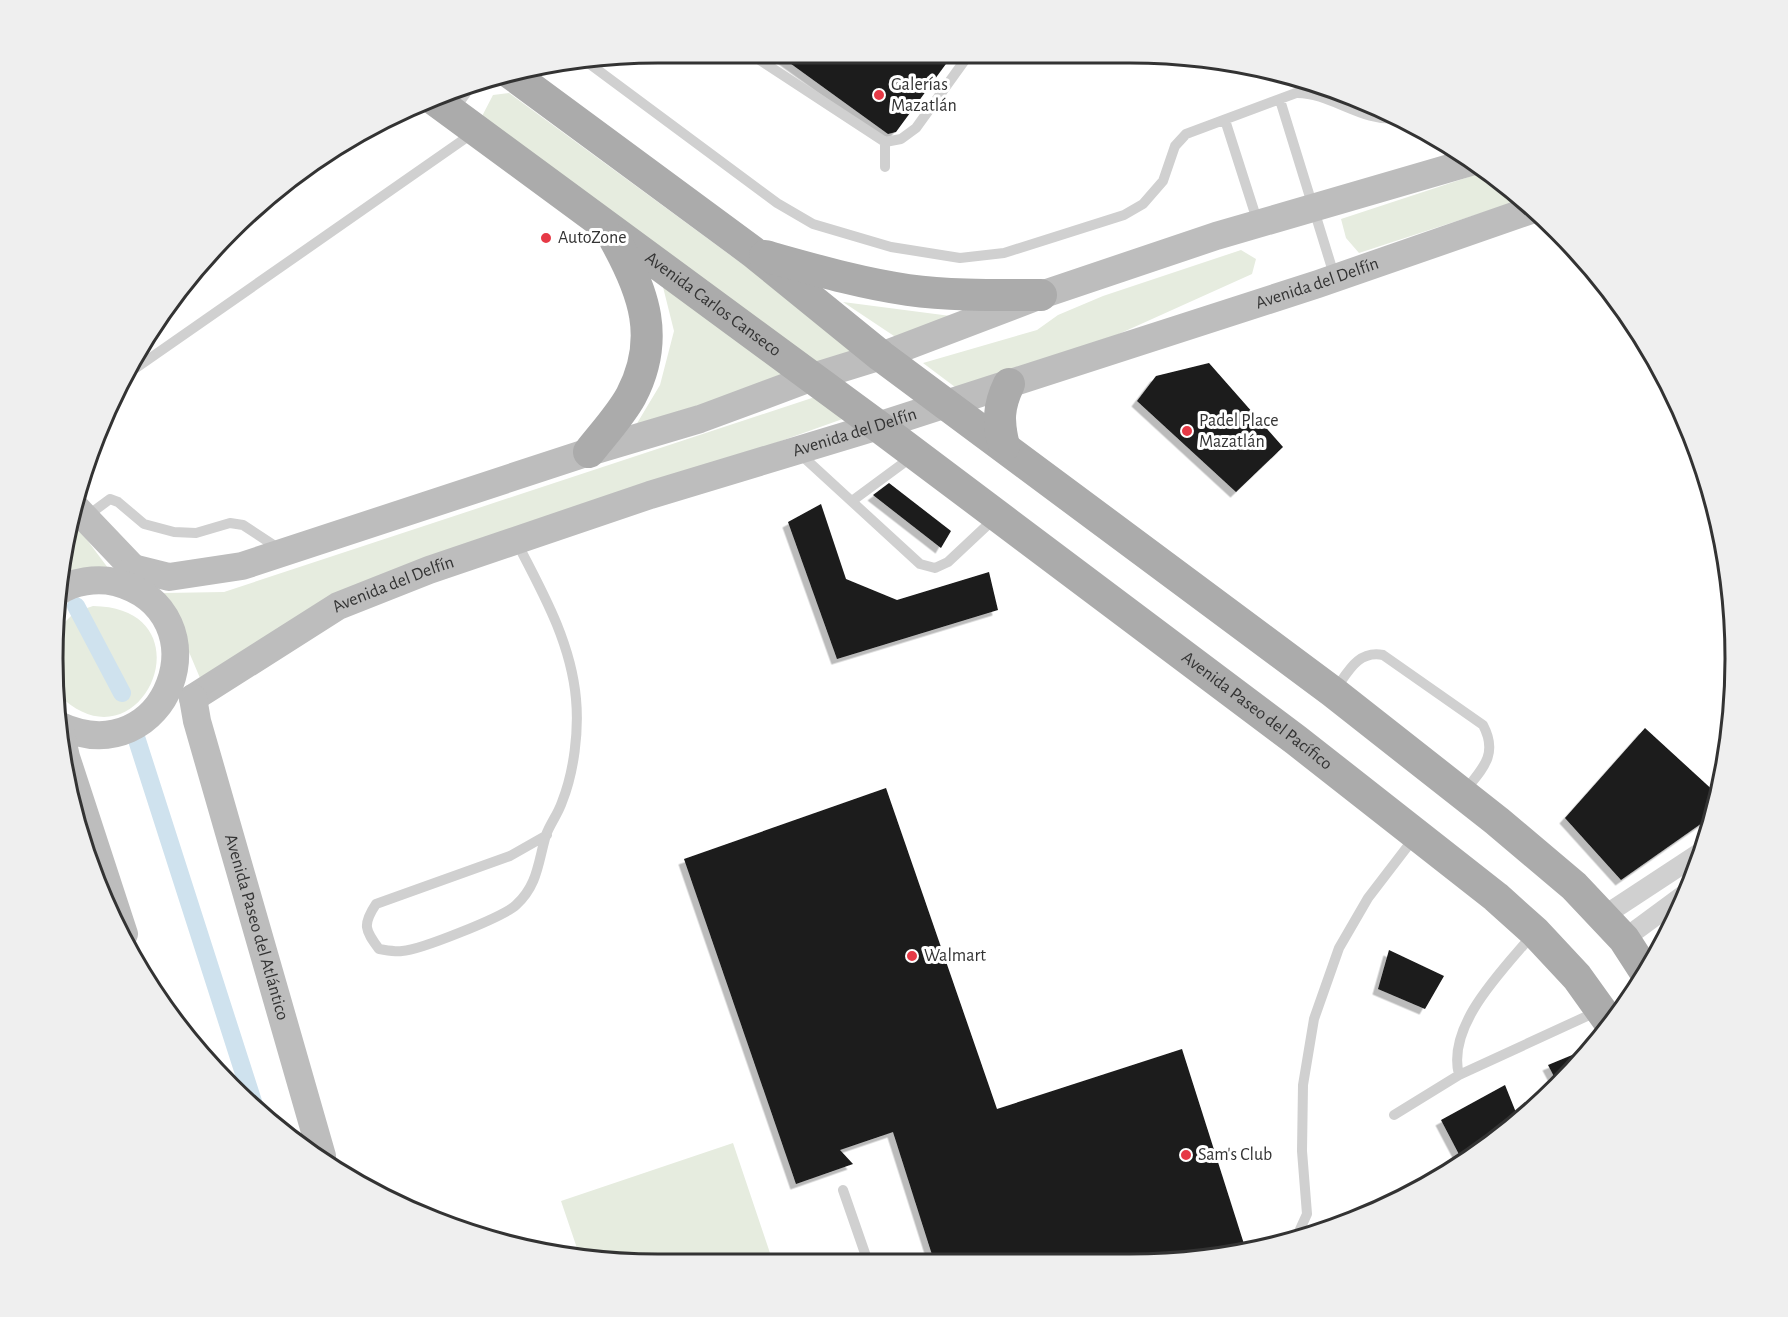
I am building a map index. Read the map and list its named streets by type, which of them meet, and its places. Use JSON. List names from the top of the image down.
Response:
{
  "streets": {
    "main road": ["Avenida Carlos Canseco", "Avenida Paseo del Pacífico"],
    "street": ["Avenida del Delfín", "Avenida Paseo del Atlántico"]
  },
  "crossings": [
    ["Avenida del Delfín", "Avenida Carlos Canseco"],
    ["Avenida del Delfín", "Avenida Paseo del Pacífico"],
    ["Avenida del Delfín", "Avenida Paseo del Atlántico"],
    ["Avenida Carlos Canseco", "Avenida Paseo del Pacífico"]
  ],
  "places": [
    "Galerías Mazatlán",
    "AutoZone",
    "Padel Place Mazatlán",
    "Walmart",
    "Sam's Club"
  ]
}
